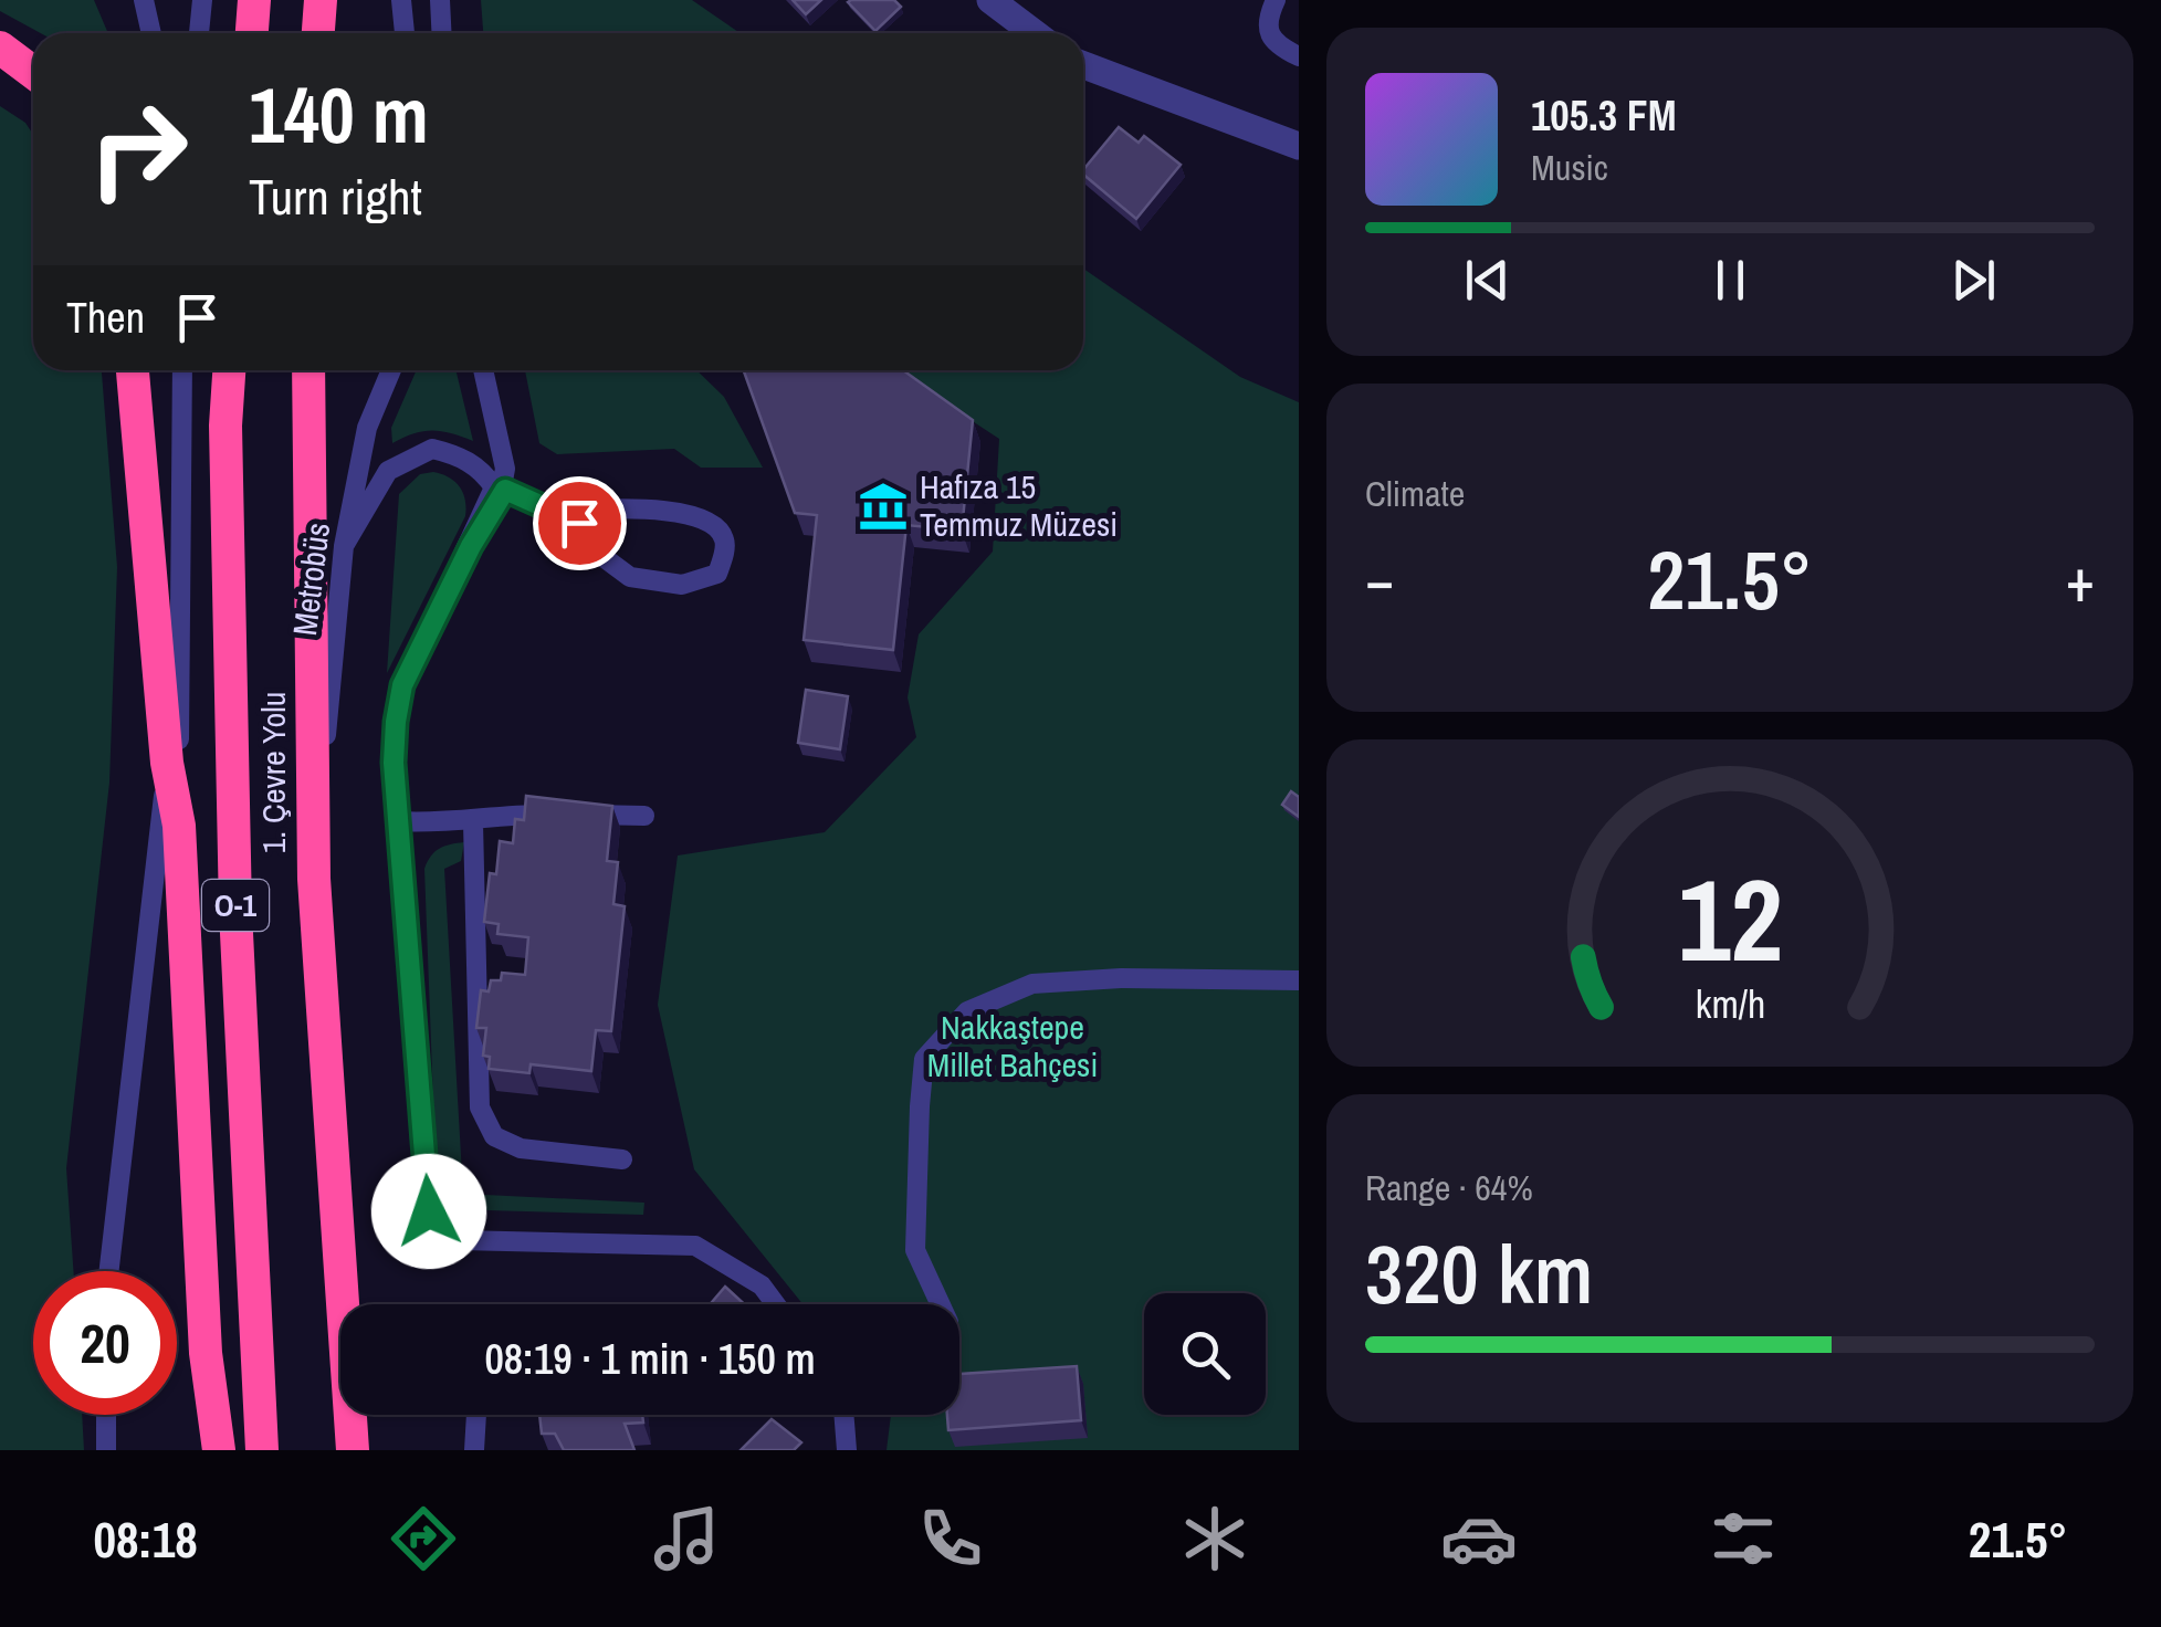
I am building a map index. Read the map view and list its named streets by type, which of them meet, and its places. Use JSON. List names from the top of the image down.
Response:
{
  "streets": {
    "highway": ["1. Çevre Yolu", "O-1"],
    "lane": ["Metrobüs"]
  },
  "crossings": [
    ["Metrobüs", "1. Çevre Yolu"]
  ],
  "parks": ["Nakkaştepe Millet Bahçesi"],
  "places": {
    "museum": ["Hafıza 15 Temmuz Müzesi"]
  },
  "page": {
    "turn": ["140 m", "Turn right"],
    "song": ["105.3 FM", "Music"],
    "then": "Then",
    "tile": [
      "Climate",
      ["Range · 64%", "320 km"]
    ],
    "heat": ["−", "21.5°", "+"],
    "limit": "20",
    "trip": "08:19 · 1 min · 150 m",
    "tabs": ["08:18", "21.5°"],
    "gauge": ["12", "km/h"]
  }
}
